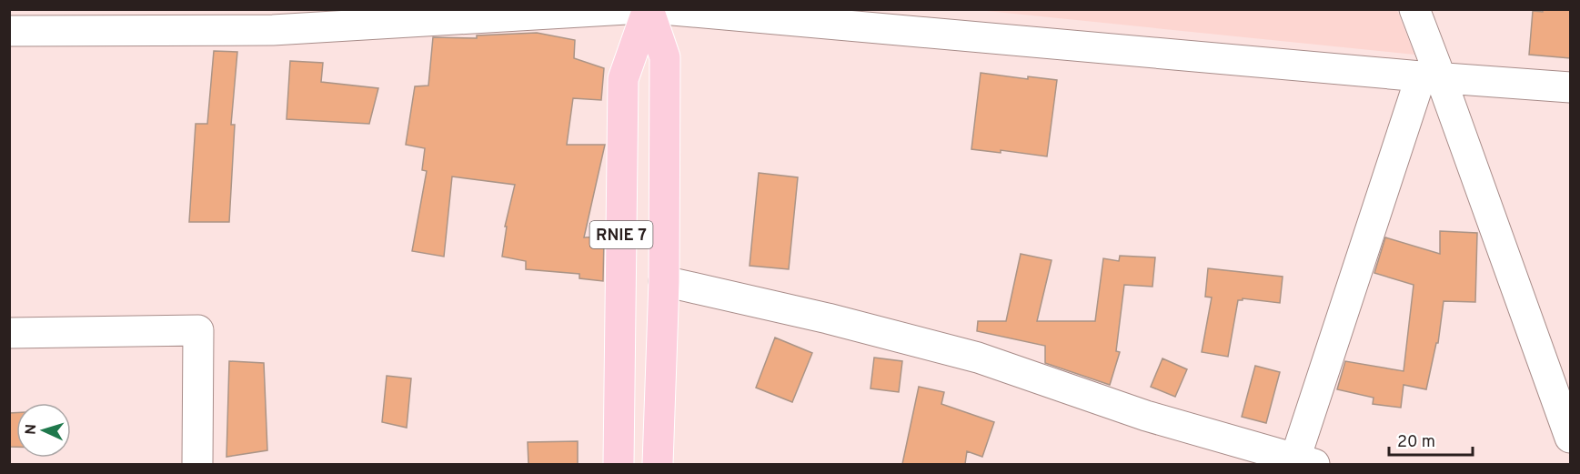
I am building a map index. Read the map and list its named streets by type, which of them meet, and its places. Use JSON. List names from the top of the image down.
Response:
{
  "streets": {
    "main road": ["RNIE 7"]
  },
  "scale_bar": "20 m",
  "north": "left"
}
